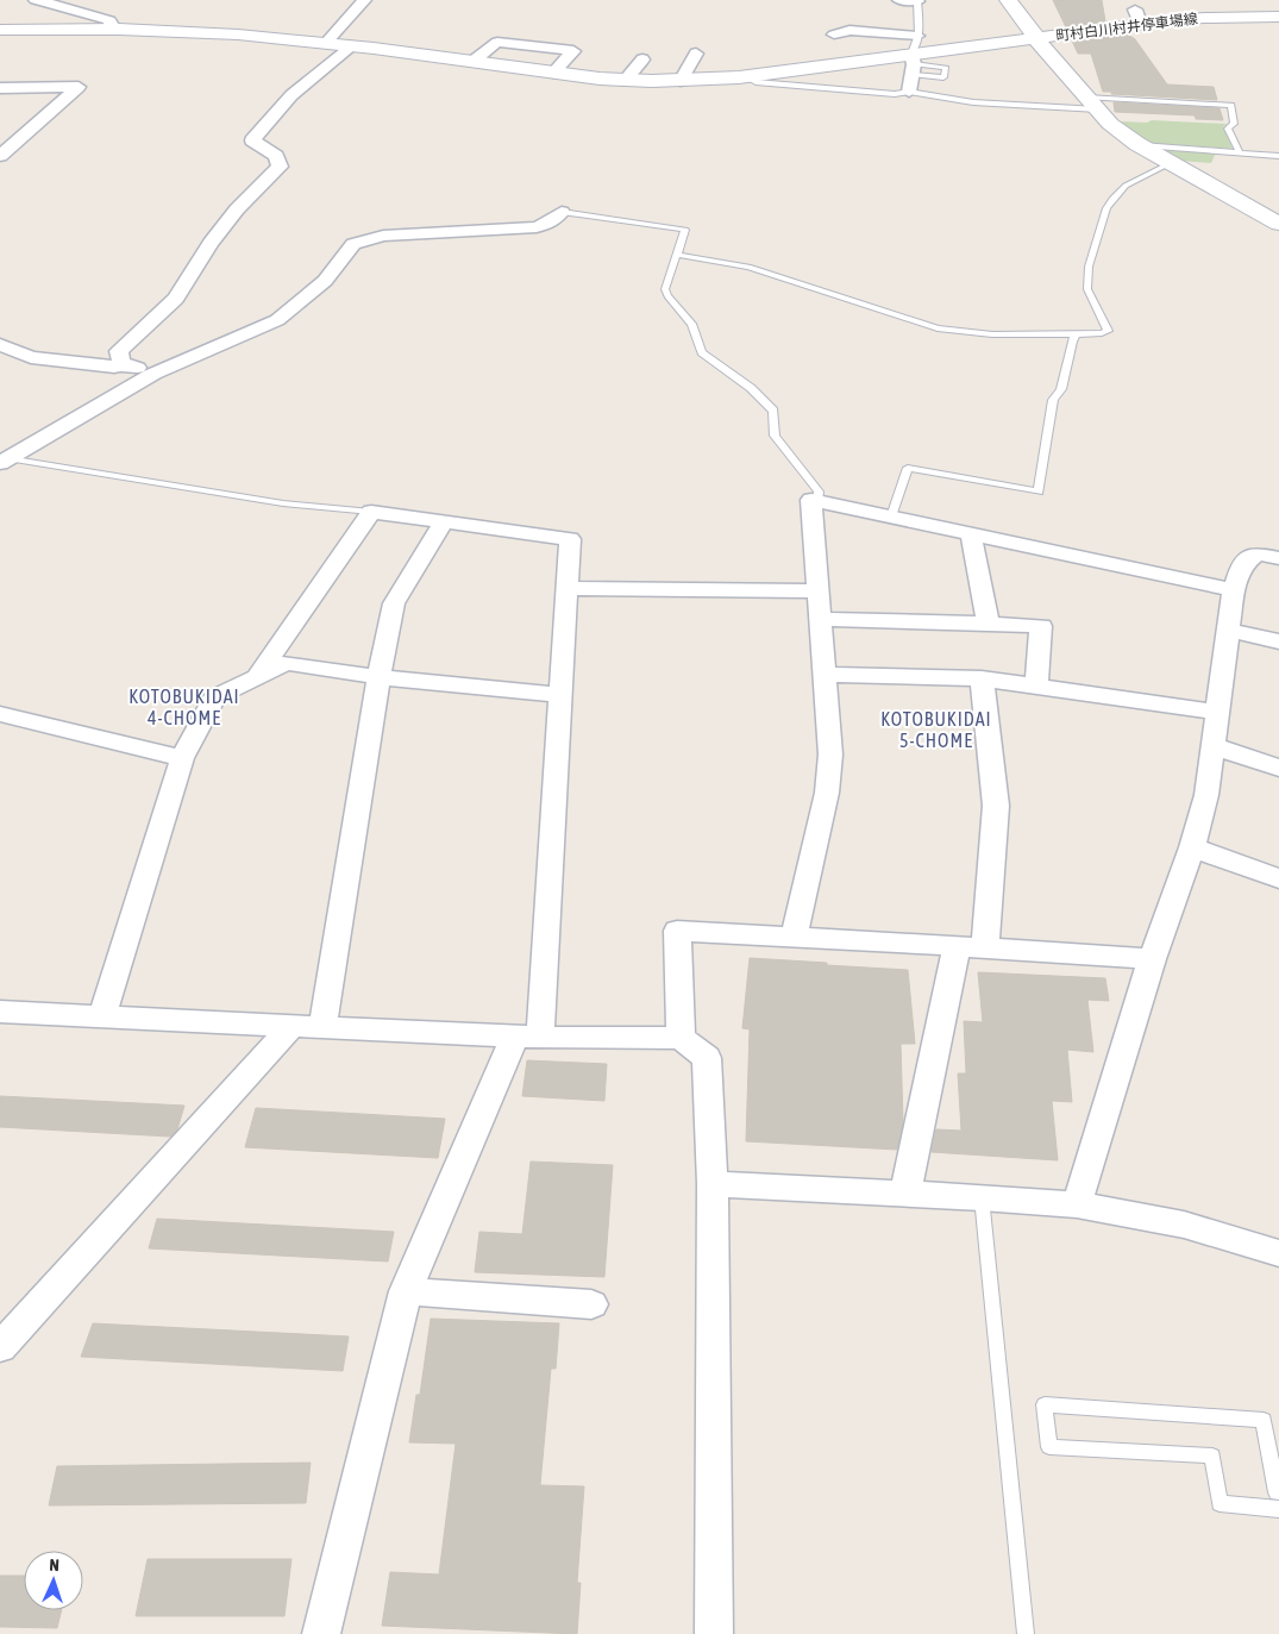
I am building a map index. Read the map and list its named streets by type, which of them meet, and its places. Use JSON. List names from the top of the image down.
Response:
{
  "streets": {
    "street": ["町村白川村井停車場線"]
  },
  "districts": ["KOTOBUKIDAI 4-CHOME", "KOTOBUKIDAI 5-CHOME"],
  "north": "top"
}
